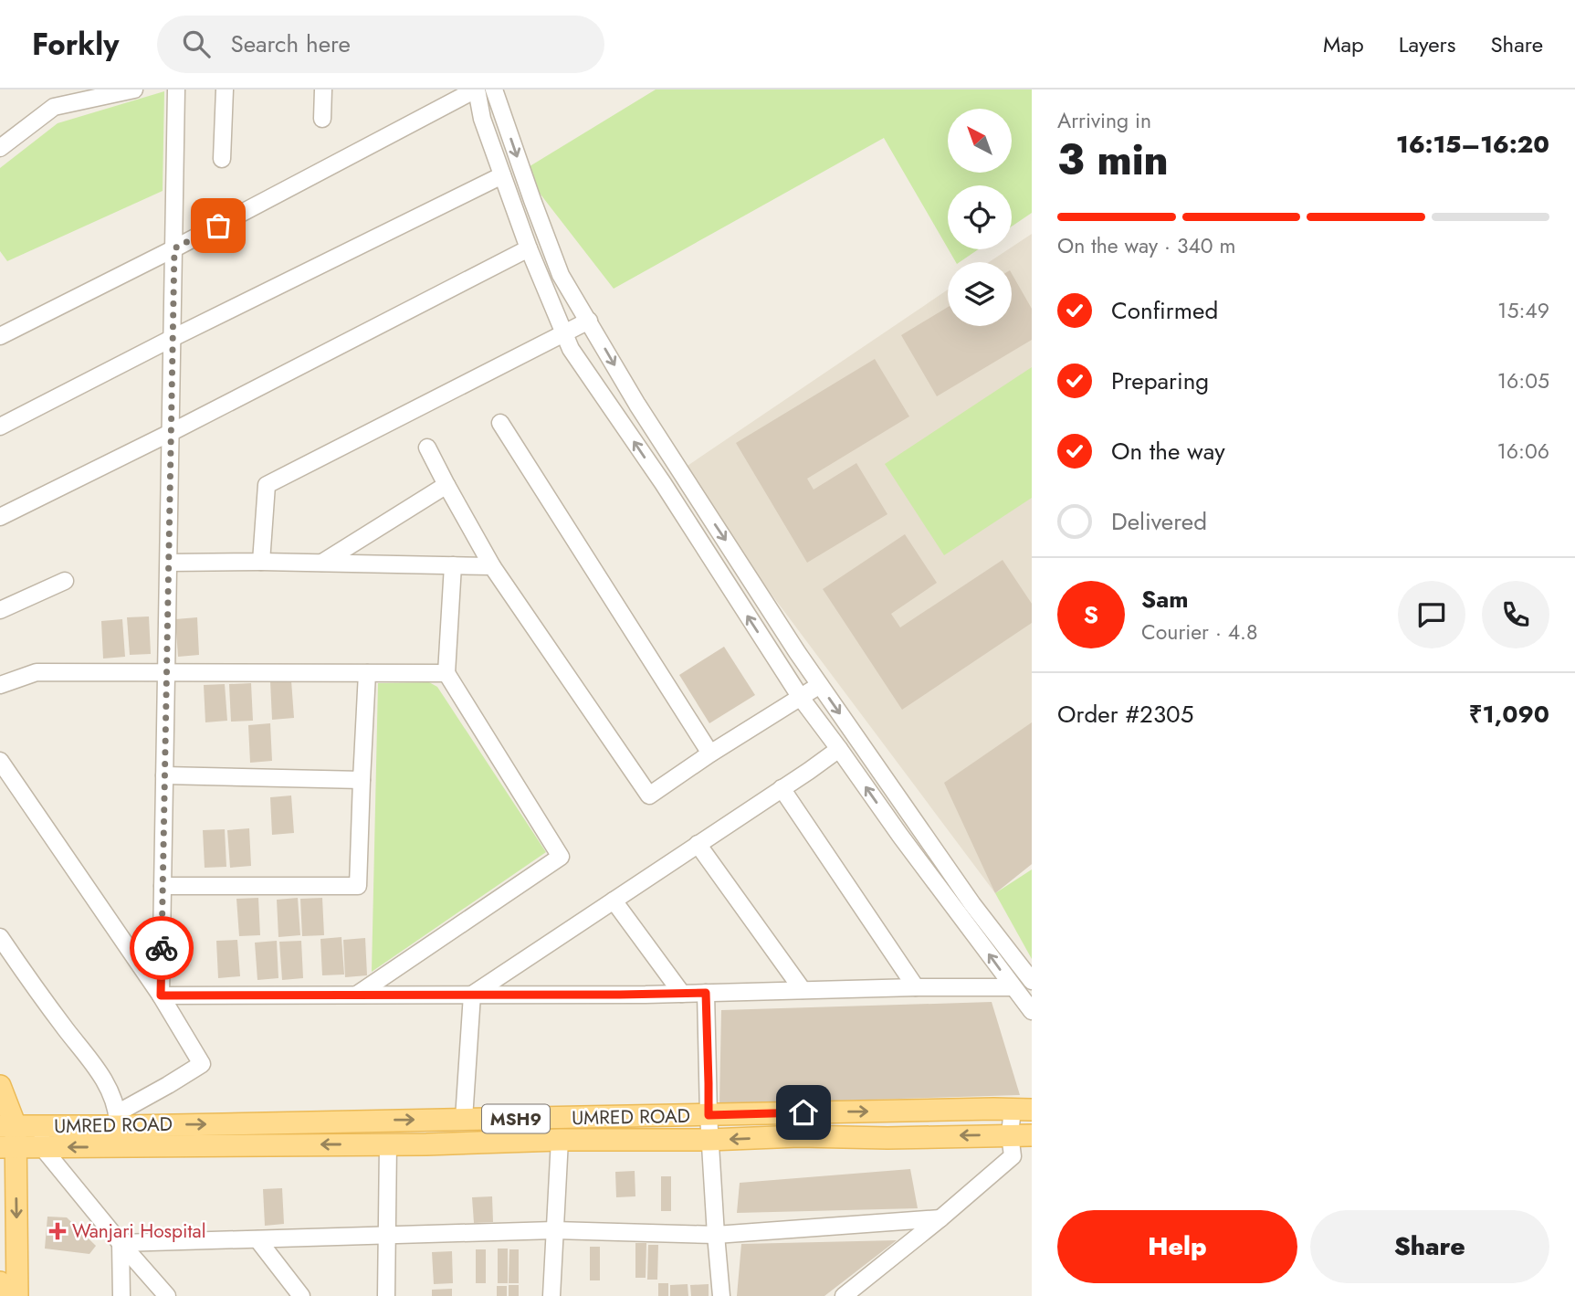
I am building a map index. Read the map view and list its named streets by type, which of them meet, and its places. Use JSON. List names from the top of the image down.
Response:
{
  "streets": {
    "main road": ["UMRED ROAD", "MSH9"]
  },
  "places": {
    "health": ["Wanjari Hospital"]
  },
  "north": "top left",
  "page": {
    "header": "Forkly",
    "search": "Search here",
    "nav": ["Map", "Layers", "Share"],
    "heading": ["3 min", "Arriving in", "16:15–16:20"],
    "panel": [
      "Sam",
      "Courier · 4.8",
      "Order #2305",
      "₹1,090"
    ],
    "bar": "On the way · 340 m",
    "list": [
      ["Confirmed", "15:49"],
      ["Preparing", "16:05"],
      ["On the way", "16:06"],
      "Delivered"
    ],
    "round": "S",
    "buttons": ["Help", "Share"]
  }
}
